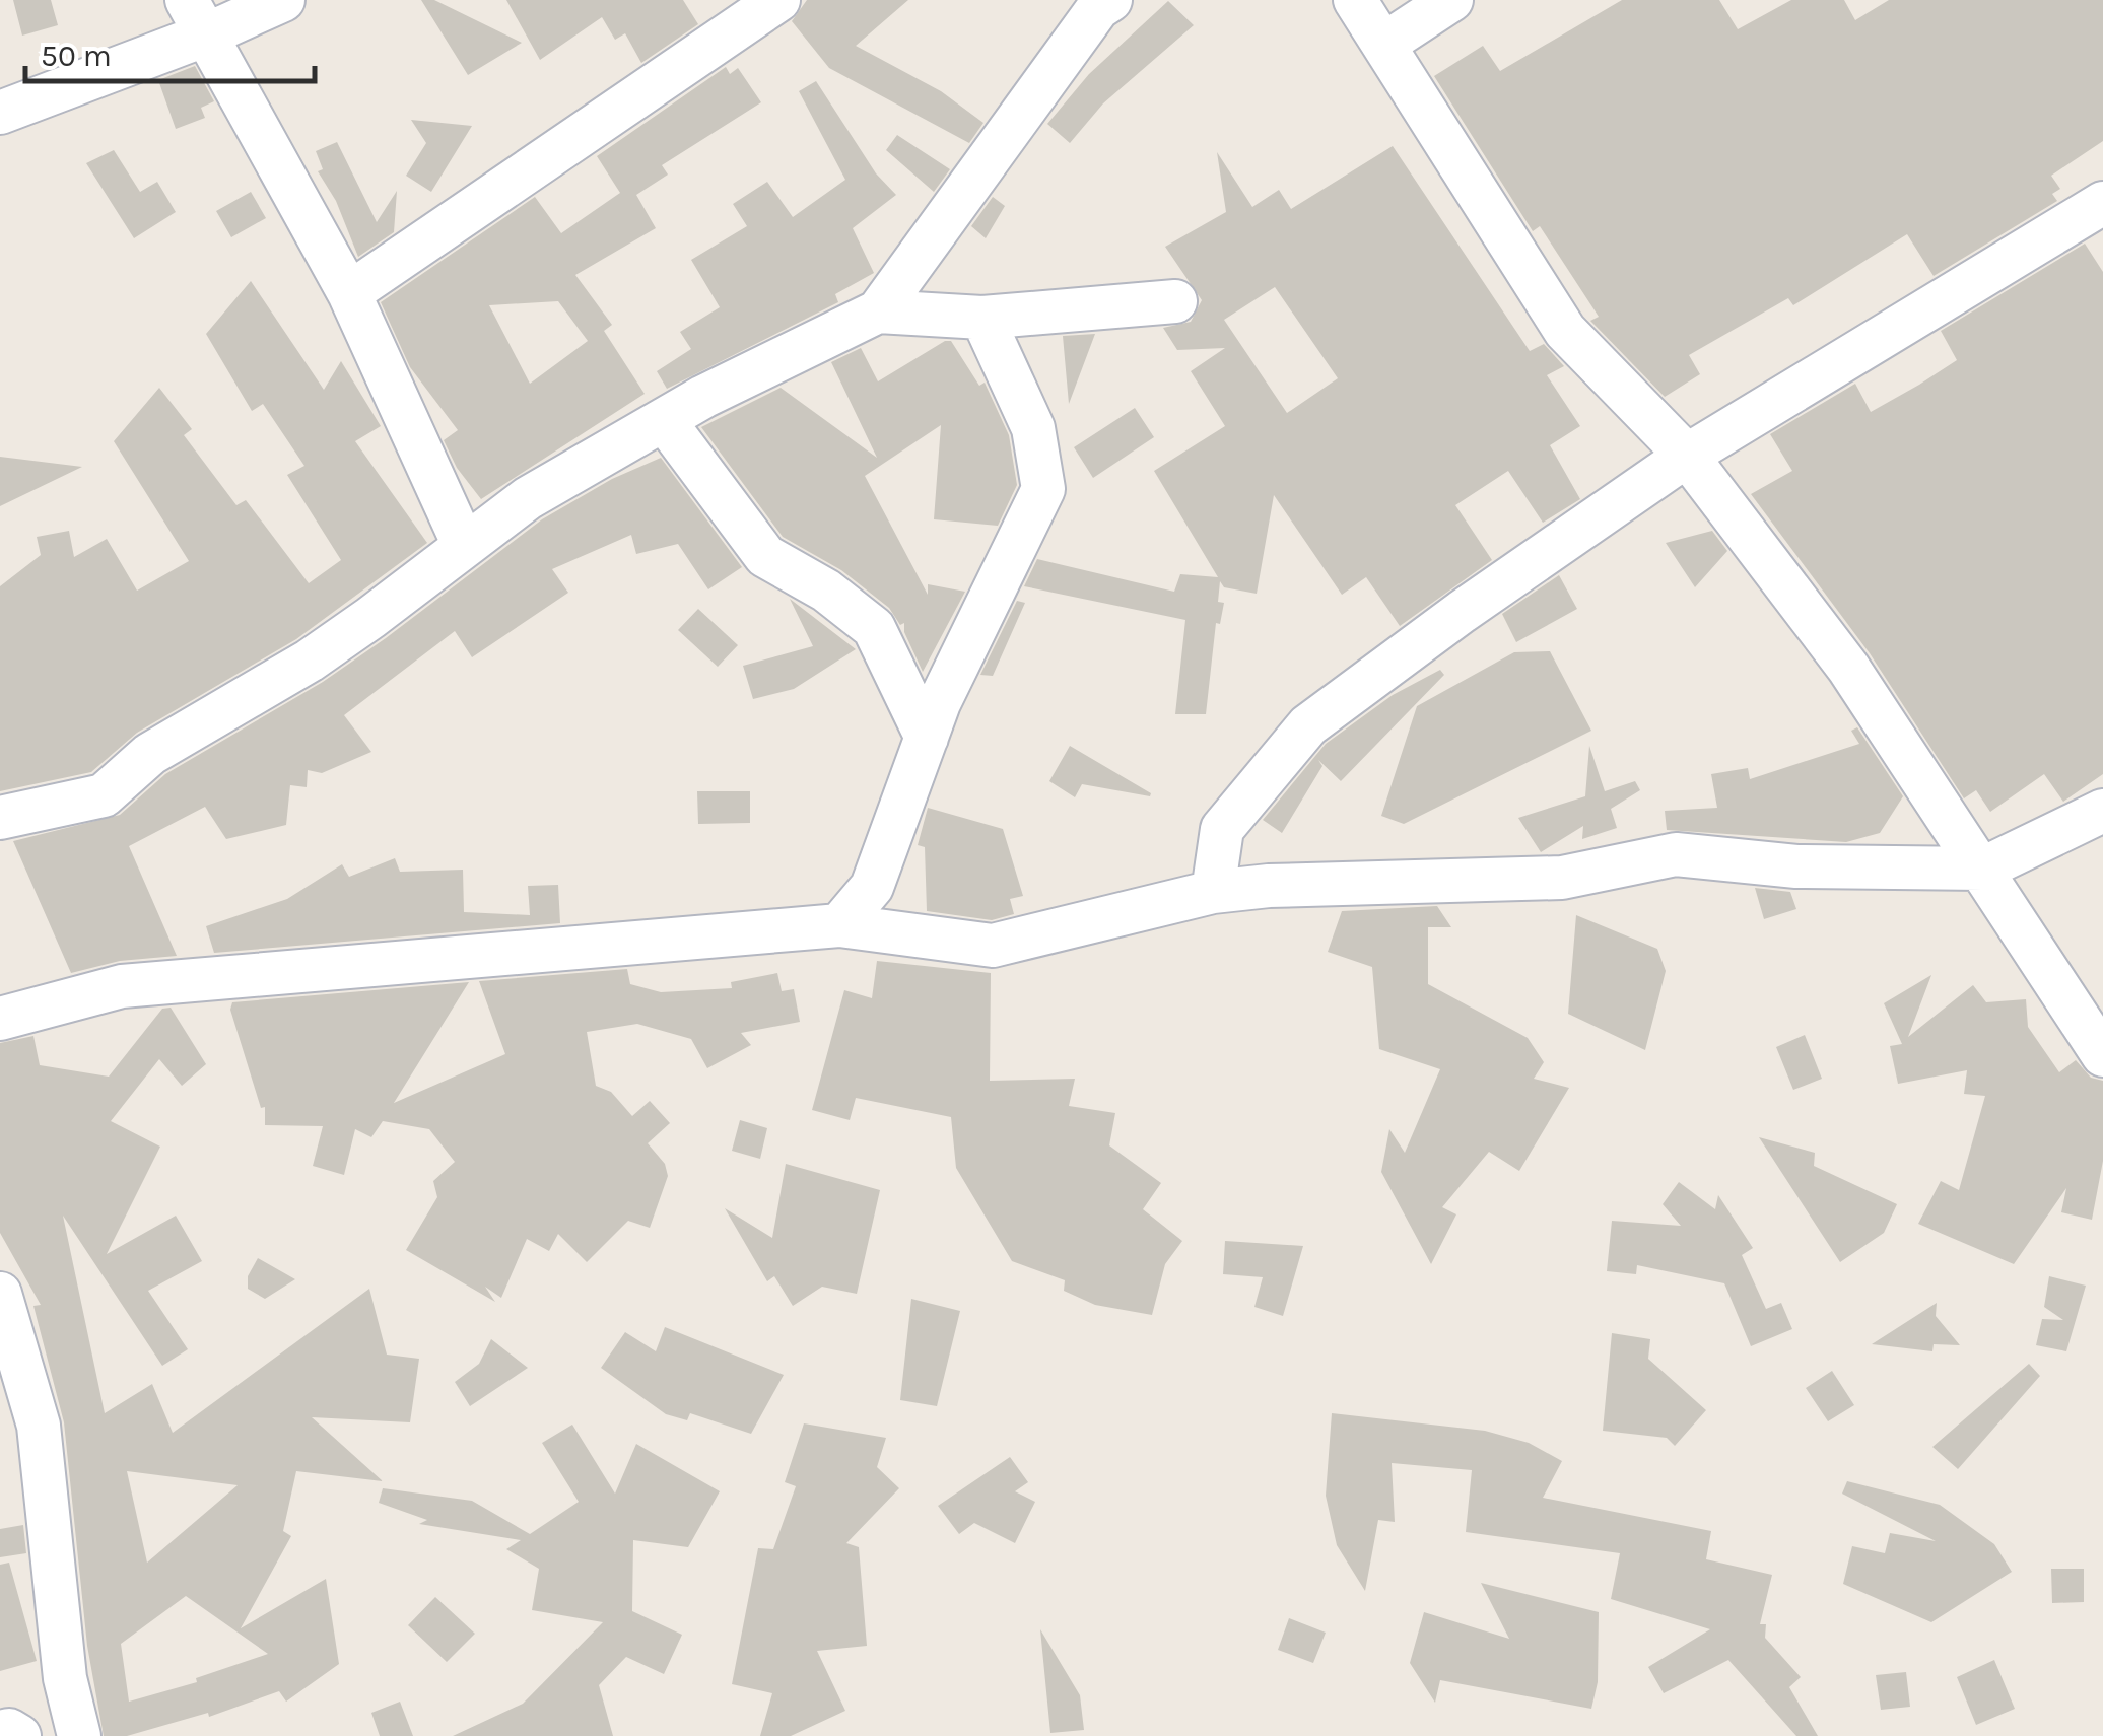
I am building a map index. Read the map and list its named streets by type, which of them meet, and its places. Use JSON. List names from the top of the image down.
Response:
{
  "scale_bar": "50 m"
}
